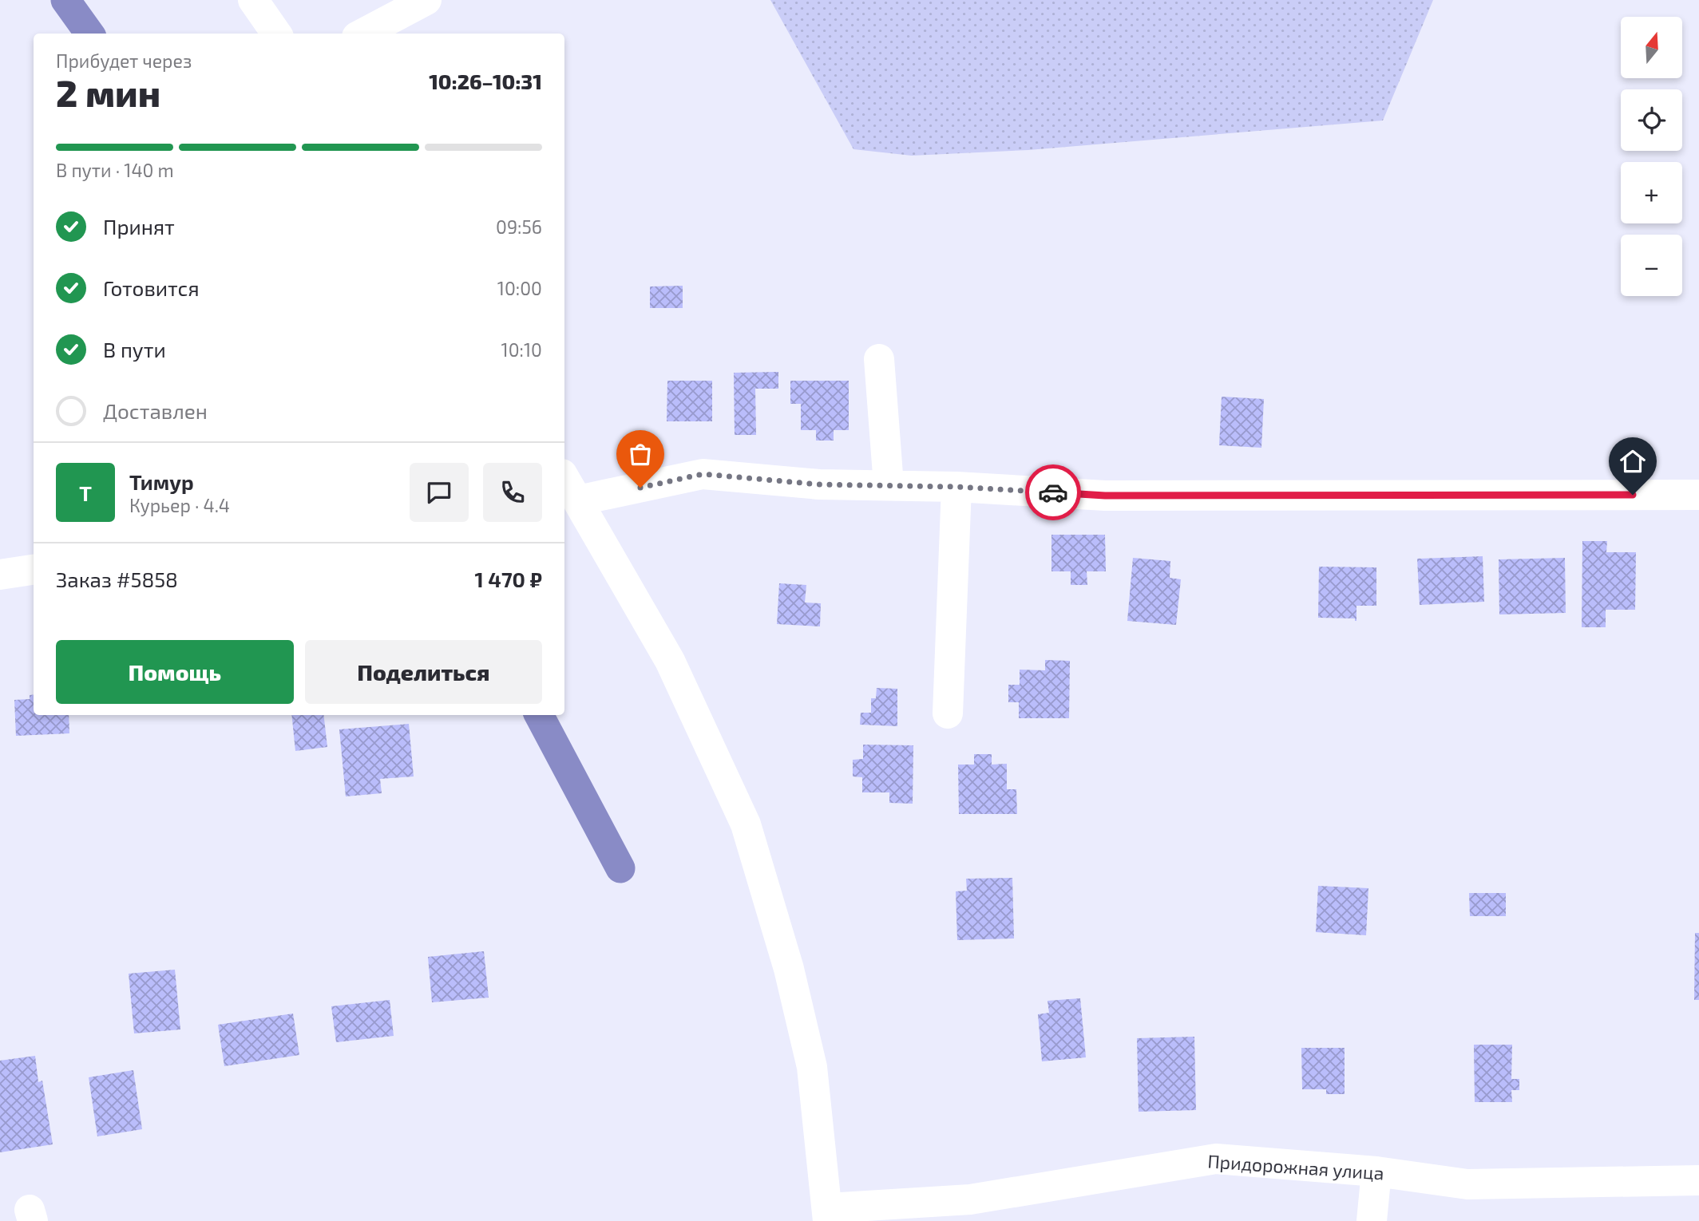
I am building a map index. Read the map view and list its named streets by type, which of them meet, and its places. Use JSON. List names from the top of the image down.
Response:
{
  "streets": {
    "street": ["Придорожная улица"]
  },
  "north": "top",
  "page": {
    "map_buttons": ["+", "−"],
    "heading": ["2 мин", "Прибудет через", "10:26–10:31"],
    "panel": [
      "Тимур",
      "Курьер · 4.4",
      "Заказ #5858",
      "1 470 ₽"
    ],
    "bar": "В пути · 140 m",
    "list": [
      ["Принят", "09:56"],
      ["Готовится", "10:00"],
      ["В пути", "10:10"],
      "Доставлен"
    ],
    "round": "Т",
    "buttons": ["Помощь", "Поделиться"]
  }
}
